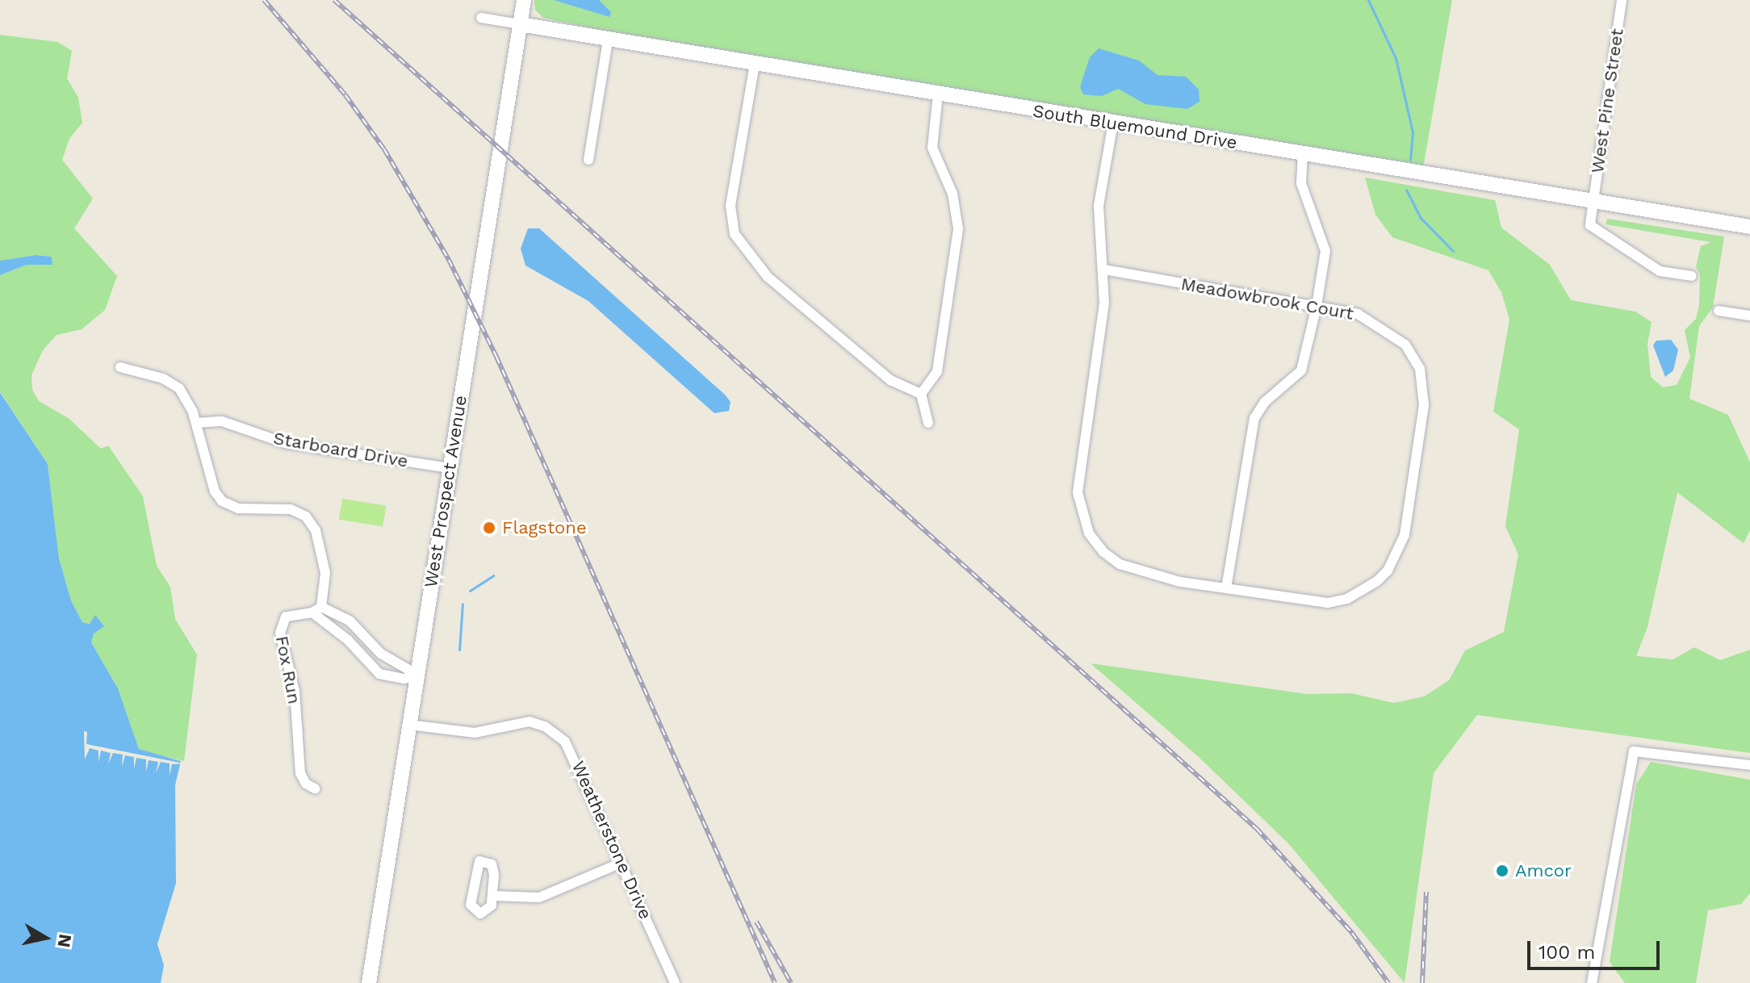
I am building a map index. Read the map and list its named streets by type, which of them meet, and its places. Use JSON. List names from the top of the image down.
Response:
{
  "streets": {
    "main road": ["South Bluemound Drive", "West Prospect Avenue"],
    "street": [
      "West Pine Street",
      "Meadowbrook Court",
      "Starboard Drive",
      "Fox Run",
      "Weatherstone Drive"
    ]
  },
  "crossings": [
    ["West Pine Street", "South Bluemound Drive"],
    ["South Bluemound Drive", "Meadowbrook Court"],
    ["South Bluemound Drive", "West Prospect Avenue"],
    ["Starboard Drive", "West Prospect Avenue"],
    ["West Prospect Avenue", "Weatherstone Drive"]
  ],
  "places": ["Flagstone", "Amcor"],
  "scale_bar": "100 m",
  "north": "right"
}
